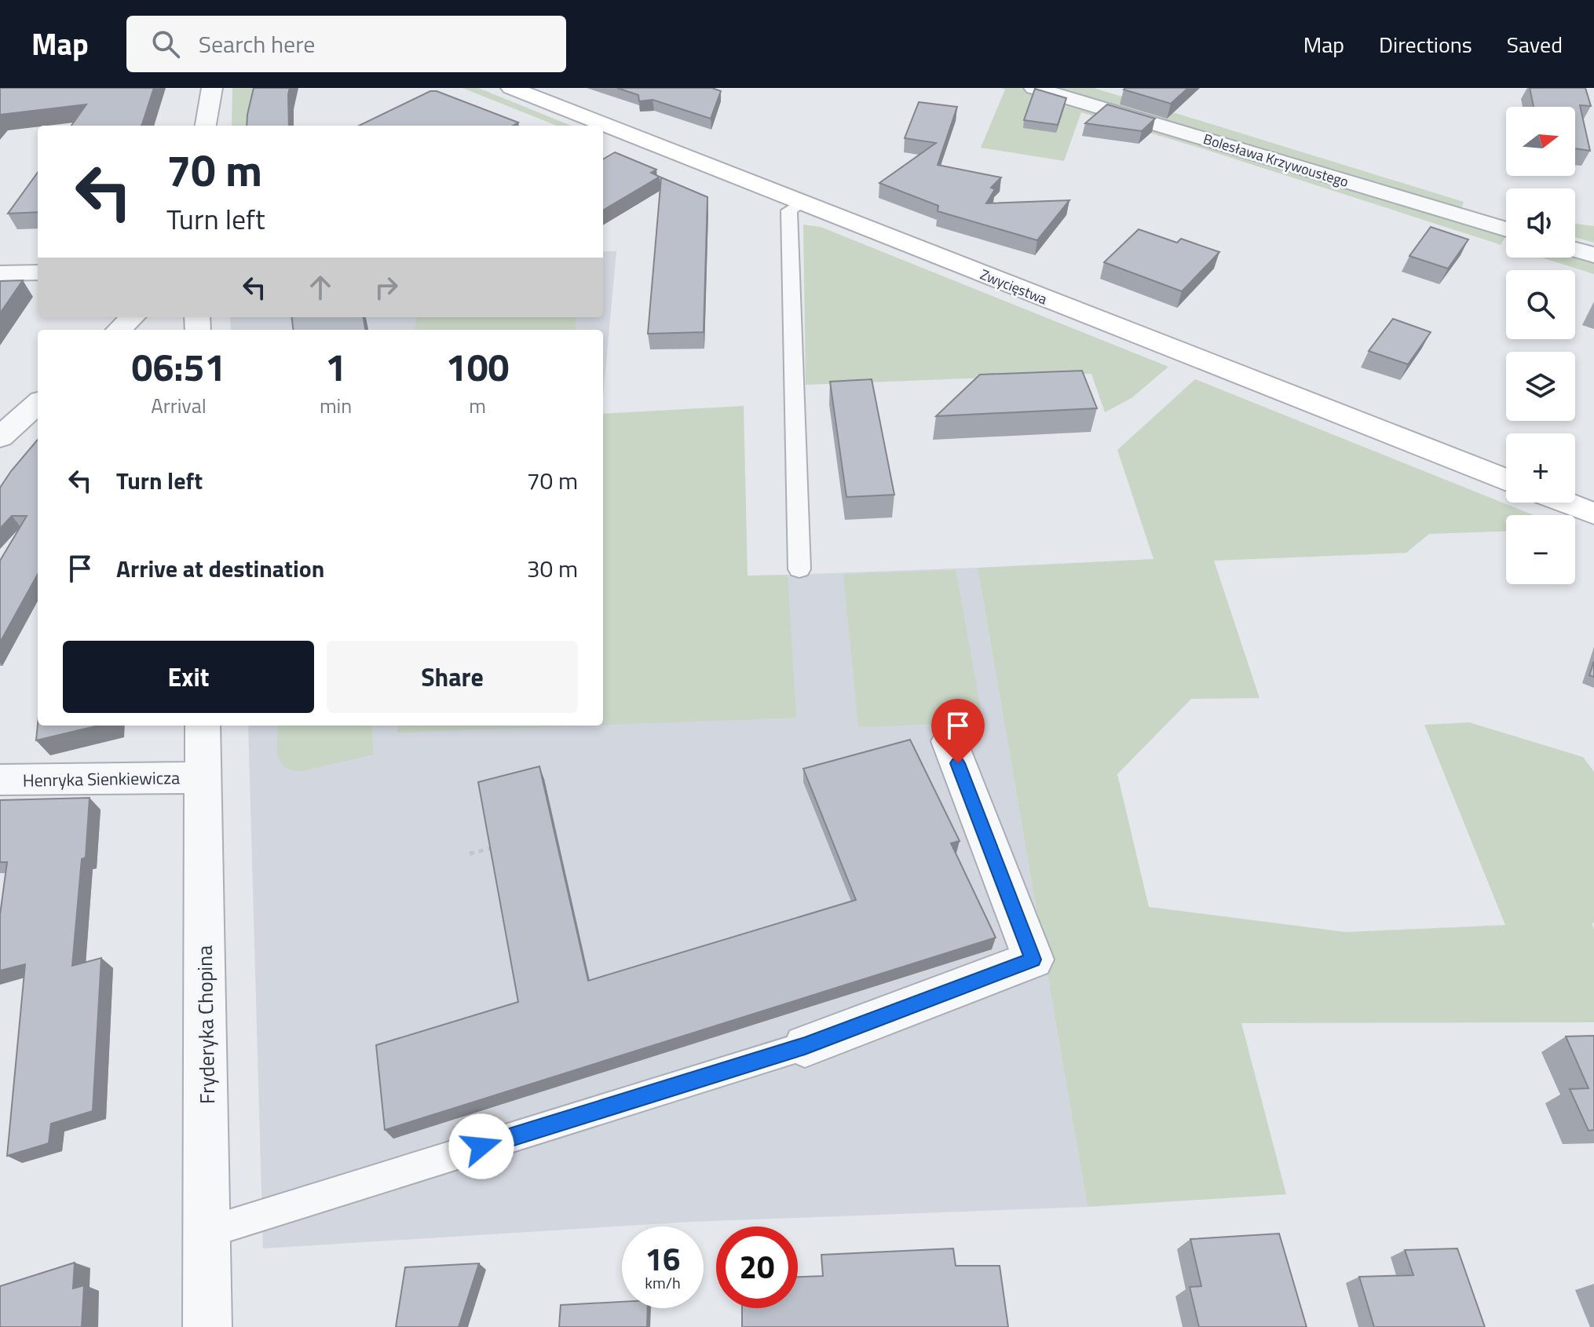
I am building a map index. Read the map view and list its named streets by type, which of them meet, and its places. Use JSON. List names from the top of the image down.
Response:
{
  "streets": {
    "street": [
      "Bolesława Krzywoustego",
      "Zwycięstwa",
      "Henryka Sienkiewicza",
      "Fryderyka Chopina"
    ]
  },
  "crossings": [
    ["Henryka Sienkiewicza", "Fryderyka Chopina"]
  ],
  "north": "right",
  "page": {
    "header": "Map",
    "search": "Search here",
    "nav": ["Map", "Directions", "Saved"],
    "map_buttons": ["+", "−"],
    "turn": ["70 m", "Turn left"],
    "eta": [
      "06:51",
      "Arrival",
      "1",
      "min",
      "100",
      "m"
    ],
    "list": [
      {
        "name": "Turn left",
        "value": "70 m"
      },
      {
        "name": "Arrive at destination",
        "value": "30 m"
      }
    ],
    "buttons": ["Exit", "Share"],
    "speed": "16 km/h",
    "limit": "20"
  }
}
